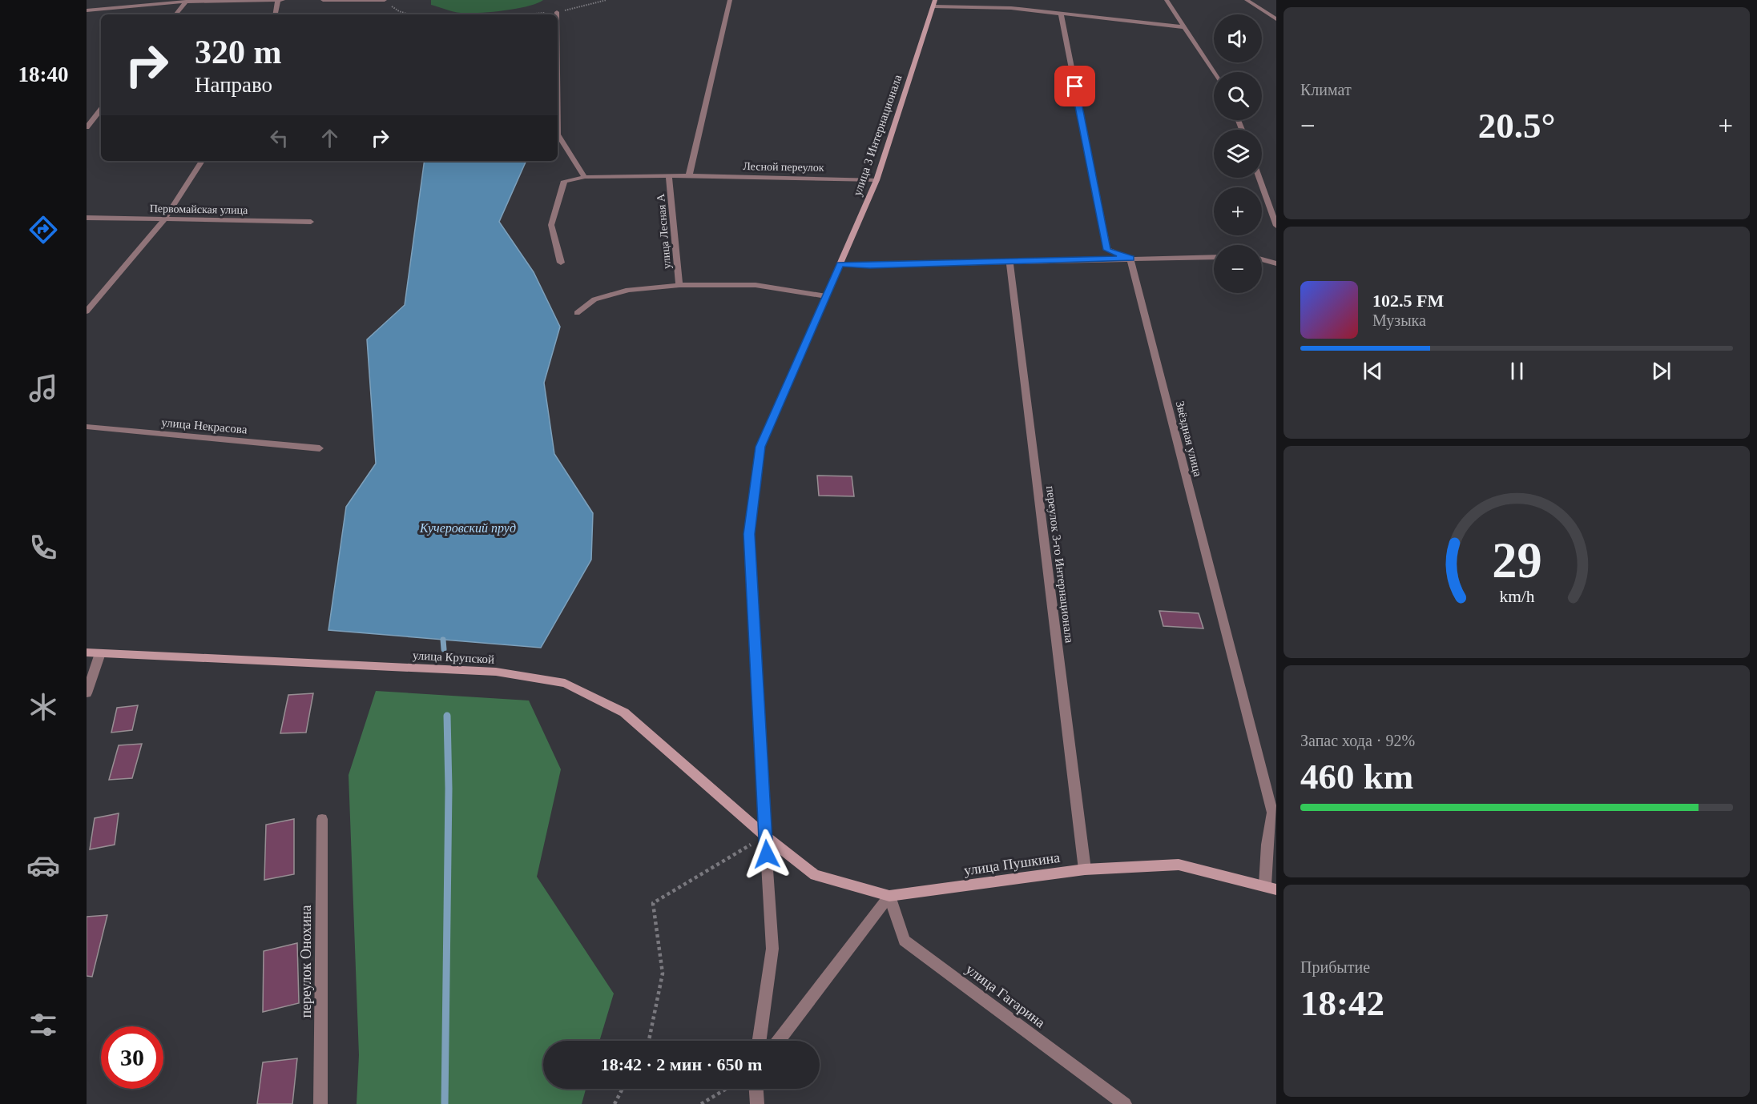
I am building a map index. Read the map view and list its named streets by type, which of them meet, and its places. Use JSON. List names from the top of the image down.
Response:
{
  "streets": {
    "street": [
      "улица 3 Интернационала",
      "Лесной переулок",
      "Первомайская улица",
      "улица Лесная А",
      "улица Некрасова",
      "Звёздная улица",
      "переулок 3-го Интернационала",
      "улица Крупской",
      "улица Пушкина",
      "переулок Онохина",
      "улица Гагарина"
    ]
  },
  "crossings": [
    ["улица 3 Интернационала", "Лесной переулок"],
    ["улица 3 Интернационала", "улица Крупской"],
    ["улица 3 Интернационала", "улица Пушкина"],
    ["Лесной переулок", "улица Лесная А"],
    ["Звёздная улица", "улица Пушкина"],
    ["переулок 3-го Интернационала", "улица Пушкина"],
    ["улица Крупской", "улица Пушкина"],
    ["улица Пушкина", "улица Гагарина"]
  ],
  "water": ["Кучеровский пруд"],
  "page": {
    "tabs": "18:40",
    "tile": [
      "Климат",
      ["Запас хода · 92%", "460 km"],
      ["Прибытие", "18:42"]
    ],
    "map_buttons": ["+", "−"],
    "turn": ["320 m", "Направо"],
    "heat": ["−", "20.5°", "+"],
    "song": ["102.5 FM", "Музыка"],
    "limit": "30",
    "trip": "18:42 · 2 мин · 650 m",
    "gauge": ["29", "km/h"]
  }
}
